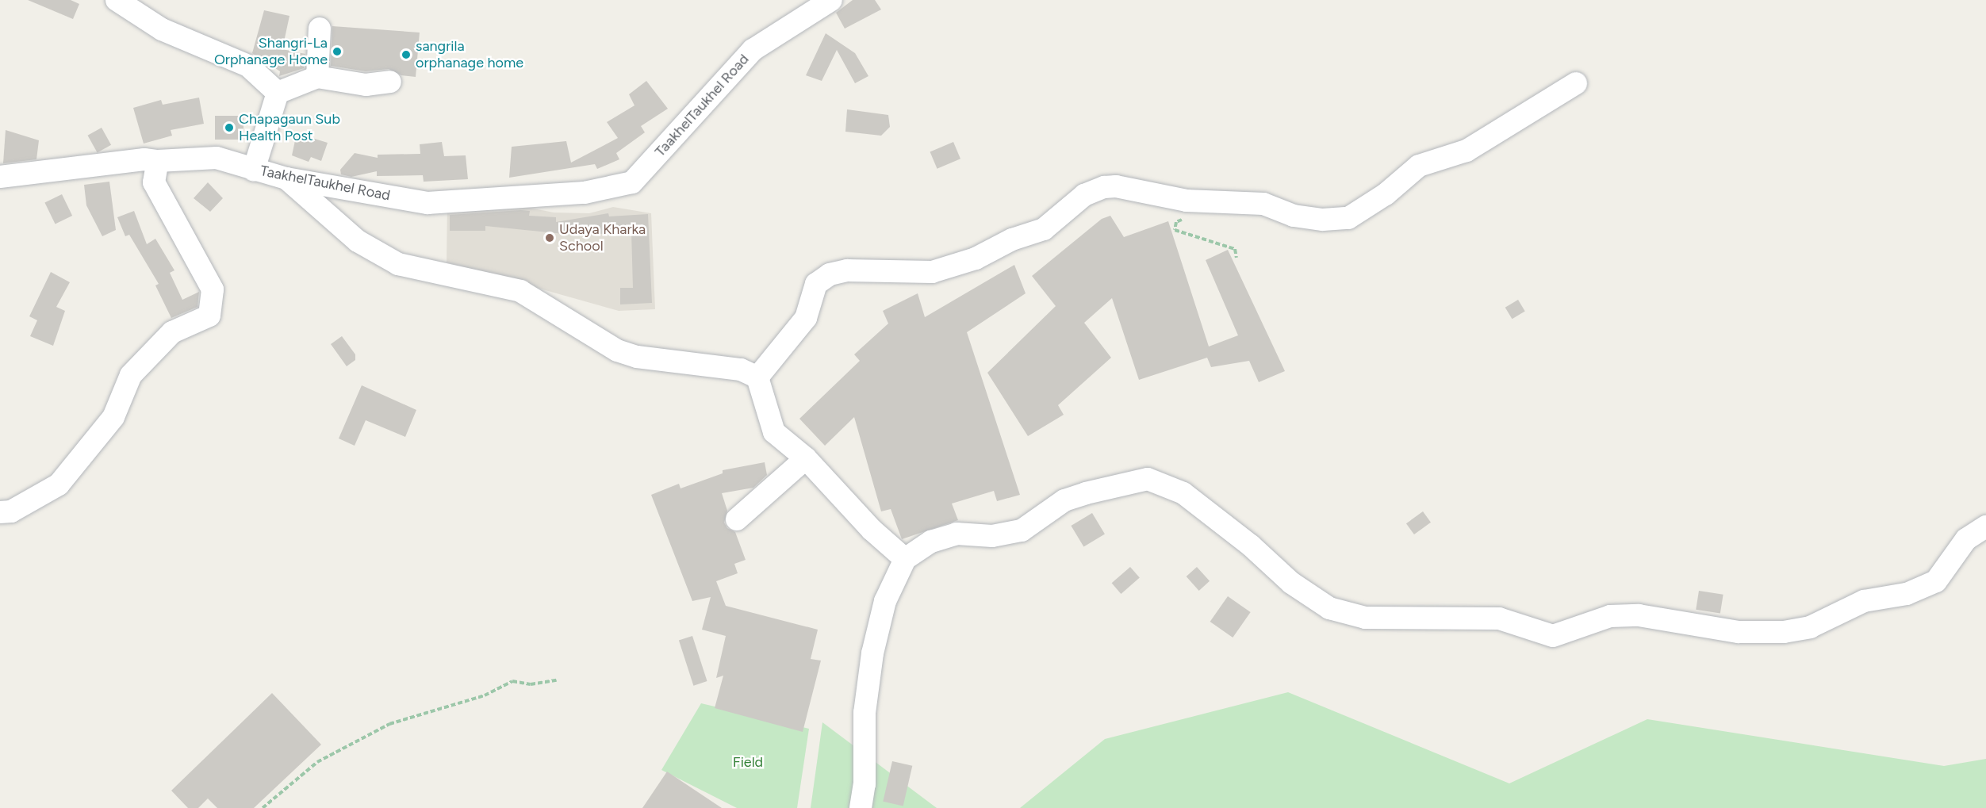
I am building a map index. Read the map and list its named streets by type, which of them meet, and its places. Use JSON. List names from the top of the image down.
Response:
{
  "streets": {
    "street": ["TaakhelTaukhel Road"]
  },
  "parks": ["Field"],
  "places": [
    "Shangri-La Orphanage Home",
    "sangrila orphanage home",
    "Chapagaun Sub Health Post",
    "Udaya Kharka School"
  ]
}
